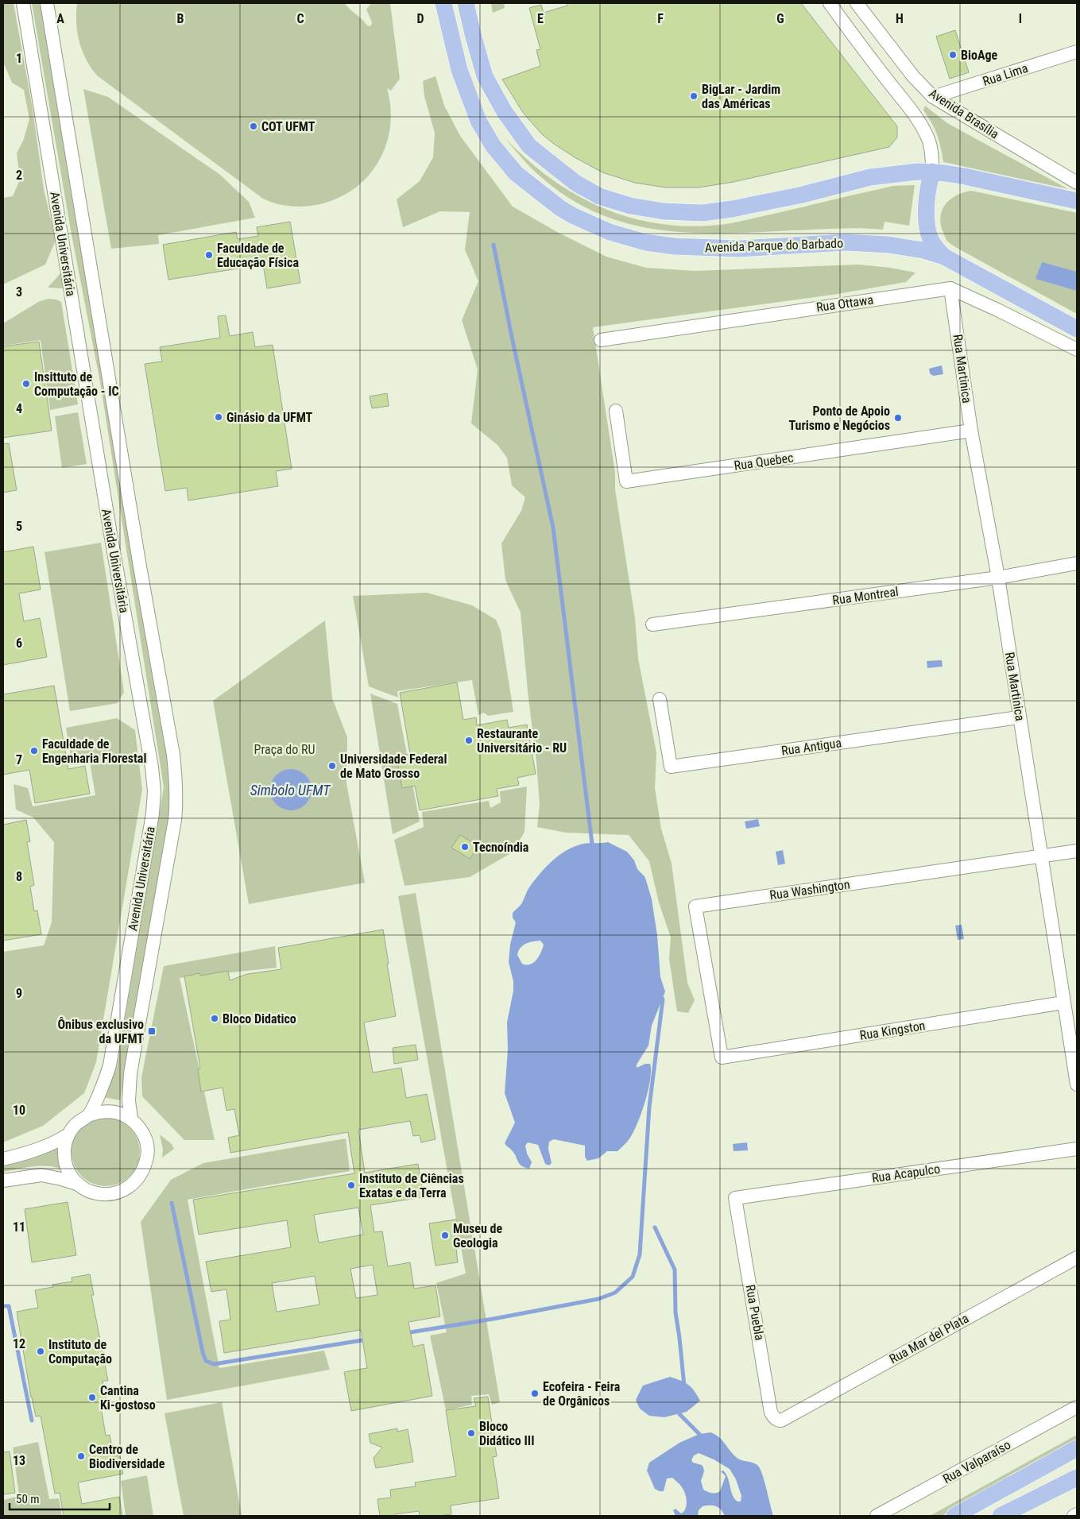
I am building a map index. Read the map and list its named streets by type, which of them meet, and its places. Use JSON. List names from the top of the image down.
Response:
{
  "streets": {
    "main road": ["Avenida Parque do Barbado"],
    "street": [
      "Rua Lima",
      "Avenida Brasília",
      "Avenida Universitária",
      "Rua Ottawa",
      "Rua Martinica",
      "Rua Quebec",
      "Rua Montreal",
      "Rua Antigua",
      "Rua Washington",
      "Rua Kingston",
      "Rua Acapulco",
      "Rua Puebla",
      "Rua Mar del Plata",
      "Rua Valparaíso"
    ]
  },
  "crossings": [
    ["Rua Lima", "Avenida Brasília"],
    ["Rua Ottawa", "Rua Martinica"],
    ["Rua Martinica", "Rua Quebec"],
    ["Rua Martinica", "Rua Montreal"],
    ["Rua Martinica", "Rua Antigua"],
    ["Rua Martinica", "Rua Washington"],
    ["Rua Martinica", "Rua Kingston"],
    ["Rua Washington", "Rua Kingston"],
    ["Rua Acapulco", "Rua Puebla"],
    ["Rua Puebla", "Rua Mar del Plata"]
  ],
  "water": ["Simbolo UFMT"],
  "parks": ["Praça do RU"],
  "places": {
    "other": [
      "BioAge",
      "BigLar - Jardim das Américas",
      "COT UFMT",
      "Faculdade de Educação Física",
      "Insittuto de Computação - IC",
      "Ginásio da UFMT",
      "Ponto de Apoio Turismo e Negócios",
      "Restaurante Universitário - RU",
      "Faculdade de Engenharia Florestal",
      "Universidade Federal de Mato Grosso",
      "Tecnoíndia",
      "Bloco Didatico",
      "Instituto de Ciências Exatas e da Terra",
      "Museu de Geologia",
      "Instituto de Computação",
      "Ecofeira - Feira de Orgânicos",
      "Cantina Ki-gostoso",
      "Bloco Didático III",
      "Centro de Biodiversidade"
    ],
    "transit": ["Ônibus exclusivo da UFMT"]
  },
  "scale_bar": "50 m",
  "grid": {
    "columns": [
      "A",
      "B",
      "C",
      "D",
      "E",
      "F",
      "G",
      "H",
      "I"
    ],
    "rows": [
      "1",
      "2",
      "3",
      "4",
      "5",
      "6",
      "7",
      "8",
      "9",
      "10",
      "11",
      "12",
      "13"
    ]
  }
}
